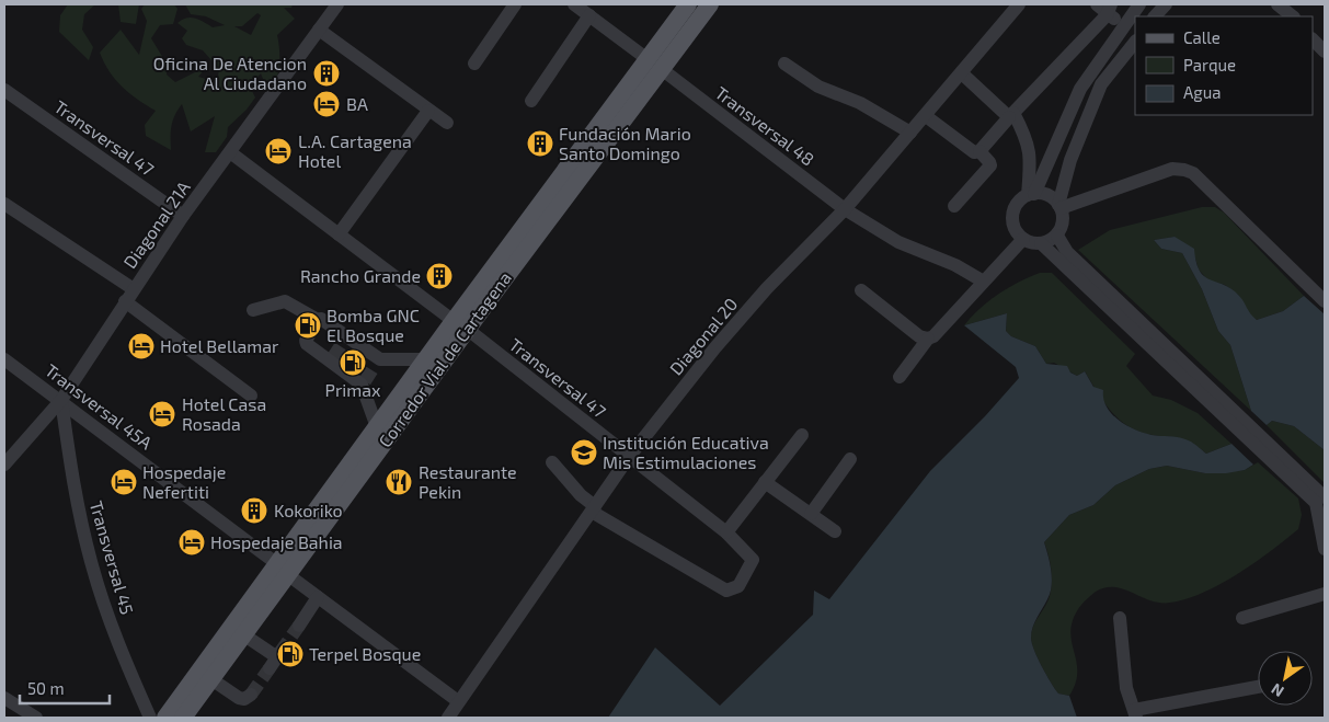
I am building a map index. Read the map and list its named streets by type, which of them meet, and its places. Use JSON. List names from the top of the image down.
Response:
{
  "streets": {
    "main road": ["Corredor Vial de Cartagena"],
    "street": [
      "Transversal 48",
      "Transversal 47",
      "Diagonal 21A",
      "Diagonal 20",
      "Transversal 45A",
      "Transversal 45"
    ]
  },
  "crossings": [
    ["Transversal 48", "Diagonal 20"],
    ["Transversal 48", "Corredor Vial de Cartagena"],
    ["Transversal 47", "Diagonal 21A"],
    ["Transversal 47", "Diagonal 20"],
    ["Transversal 47", "Corredor Vial de Cartagena"],
    ["Diagonal 21A", "Transversal 45A"],
    ["Diagonal 21A", "Transversal 45"],
    ["Diagonal 20", "Transversal 45A"],
    ["Corredor Vial de Cartagena", "Transversal 45A"],
    ["Transversal 45A", "Transversal 45"]
  ],
  "places": {
    "building": [
      "Oficina De Atencion Al Ciudadano",
      "Fundación Mario Santo Domingo",
      "Rancho Grande",
      "Kokoriko"
    ],
    "hotel": [
      "BA",
      "L.A. Cartagena Hotel",
      "Hotel Bellamar",
      "Hotel Casa Rosada",
      "Hospedaje Nefertiti",
      "Hospedaje Bahia"
    ],
    "fuel station": ["Bomba GNC El Bosque", "Primax", "Terpel Bosque"],
    "school or university": ["Institución Educativa Mis Estimulaciones"],
    "restaurant": ["Restaurante Pekin"]
  },
  "legend": ["Calle", "Parque", "Agua"],
  "scale_bar": "50 m",
  "north": "bottom left"
}
